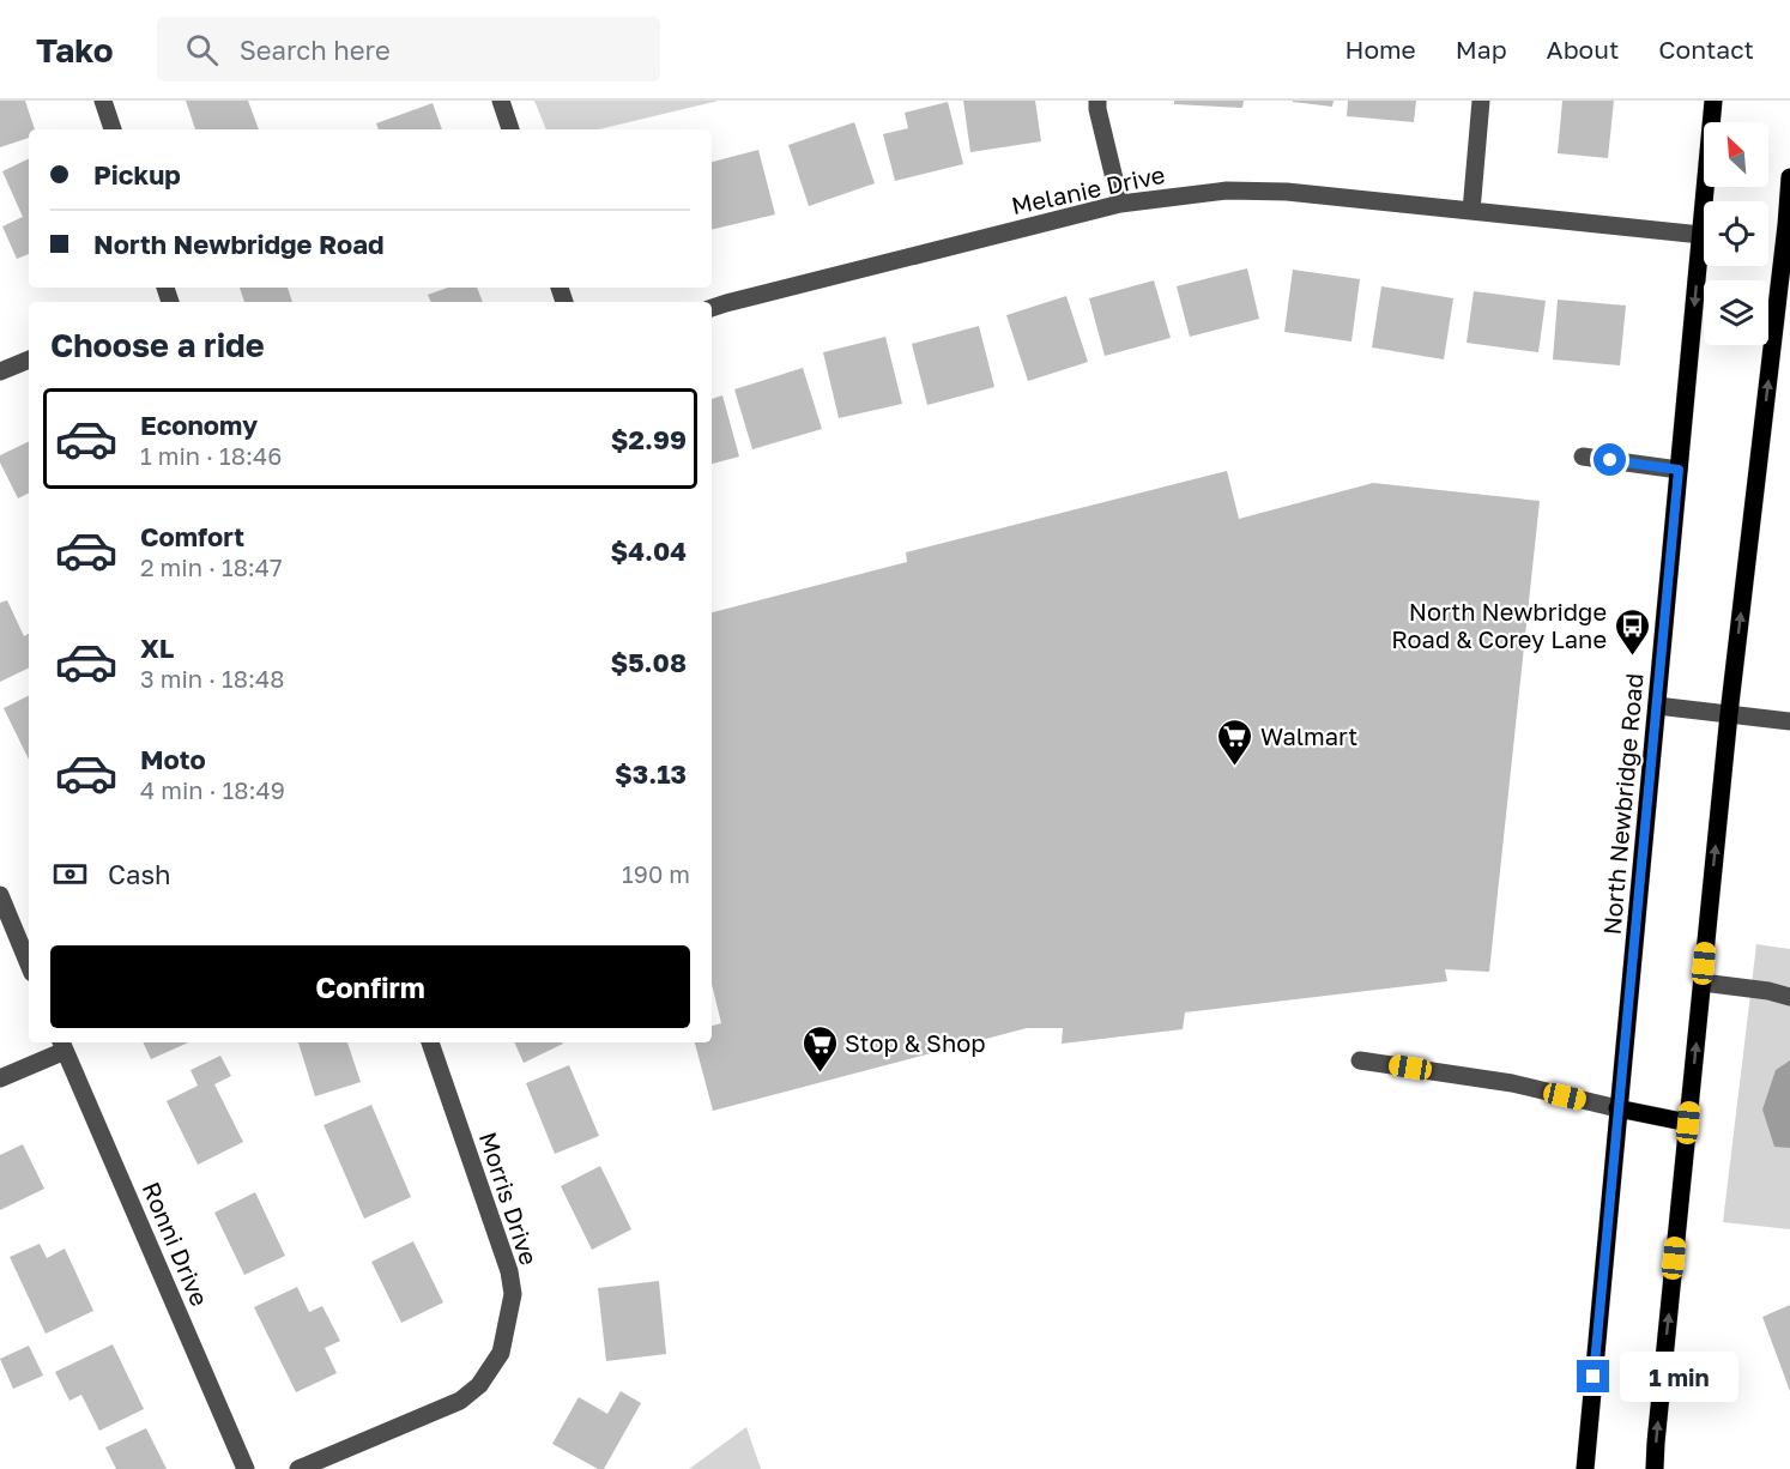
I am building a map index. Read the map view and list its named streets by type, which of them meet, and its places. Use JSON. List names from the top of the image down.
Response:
{
  "streets": {
    "main road": ["North Newbridge Road"],
    "street": ["Melanie Drive", "Morris Drive", "Ronni Drive"]
  },
  "crossings": [
    ["Melanie Drive", "North Newbridge Road"]
  ],
  "places": {
    "bus stop": ["North Newbridge Road & Corey Lane"],
    "supermarket": ["Walmart", "Stop & Shop"]
  },
  "north": "top left",
  "page": {
    "header": "Tako",
    "search": "Search here",
    "nav": [
      "Home",
      "Map",
      "About",
      "Contact"
    ],
    "banner": ["Pickup", "North Newbridge Road"],
    "heading": "Choose a ride",
    "list": [
      {
        "name": "Economy",
        "note": "1 min · 18:46",
        "value": "$2.99"
      },
      {
        "name": "Comfort",
        "note": "2 min · 18:47",
        "value": "$4.04"
      },
      {
        "name": "XL",
        "note": "3 min · 18:48",
        "value": "$5.08"
      },
      {
        "name": "Moto",
        "note": "4 min · 18:49",
        "value": "$3.13"
      }
    ],
    "pay": ["Cash", "190 m"],
    "buttons": "Confirm",
    "bubble": "1 min"
  }
}
